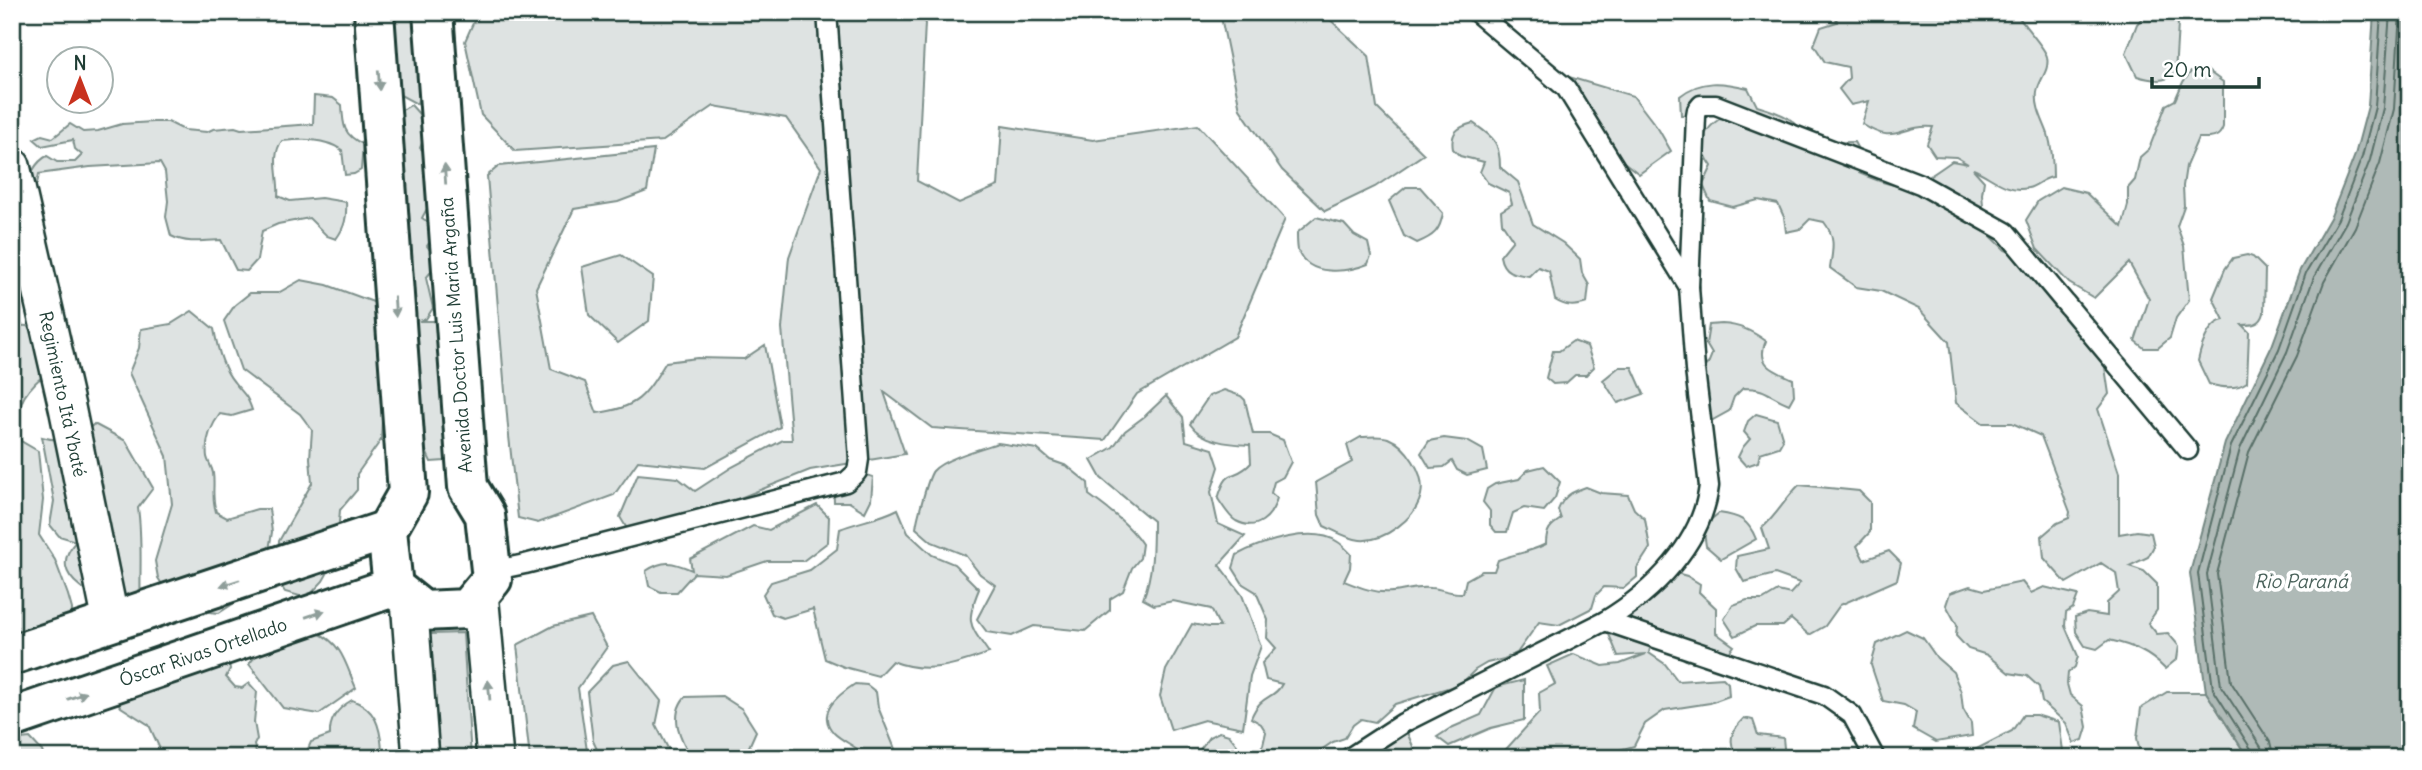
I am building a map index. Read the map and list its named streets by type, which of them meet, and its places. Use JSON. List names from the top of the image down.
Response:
{
  "streets": {
    "street": ["Avenida Doctor Luis Maria Argaña", "Regimiento Itá Ybaté", "Óscar Rivas Ortellado"]
  },
  "crossings": [
    ["Avenida Doctor Luis Maria Argaña", "Óscar Rivas Ortellado"]
  ],
  "water": ["Rio Paraná"],
  "scale_bar": "20 m",
  "north": "top"
}
